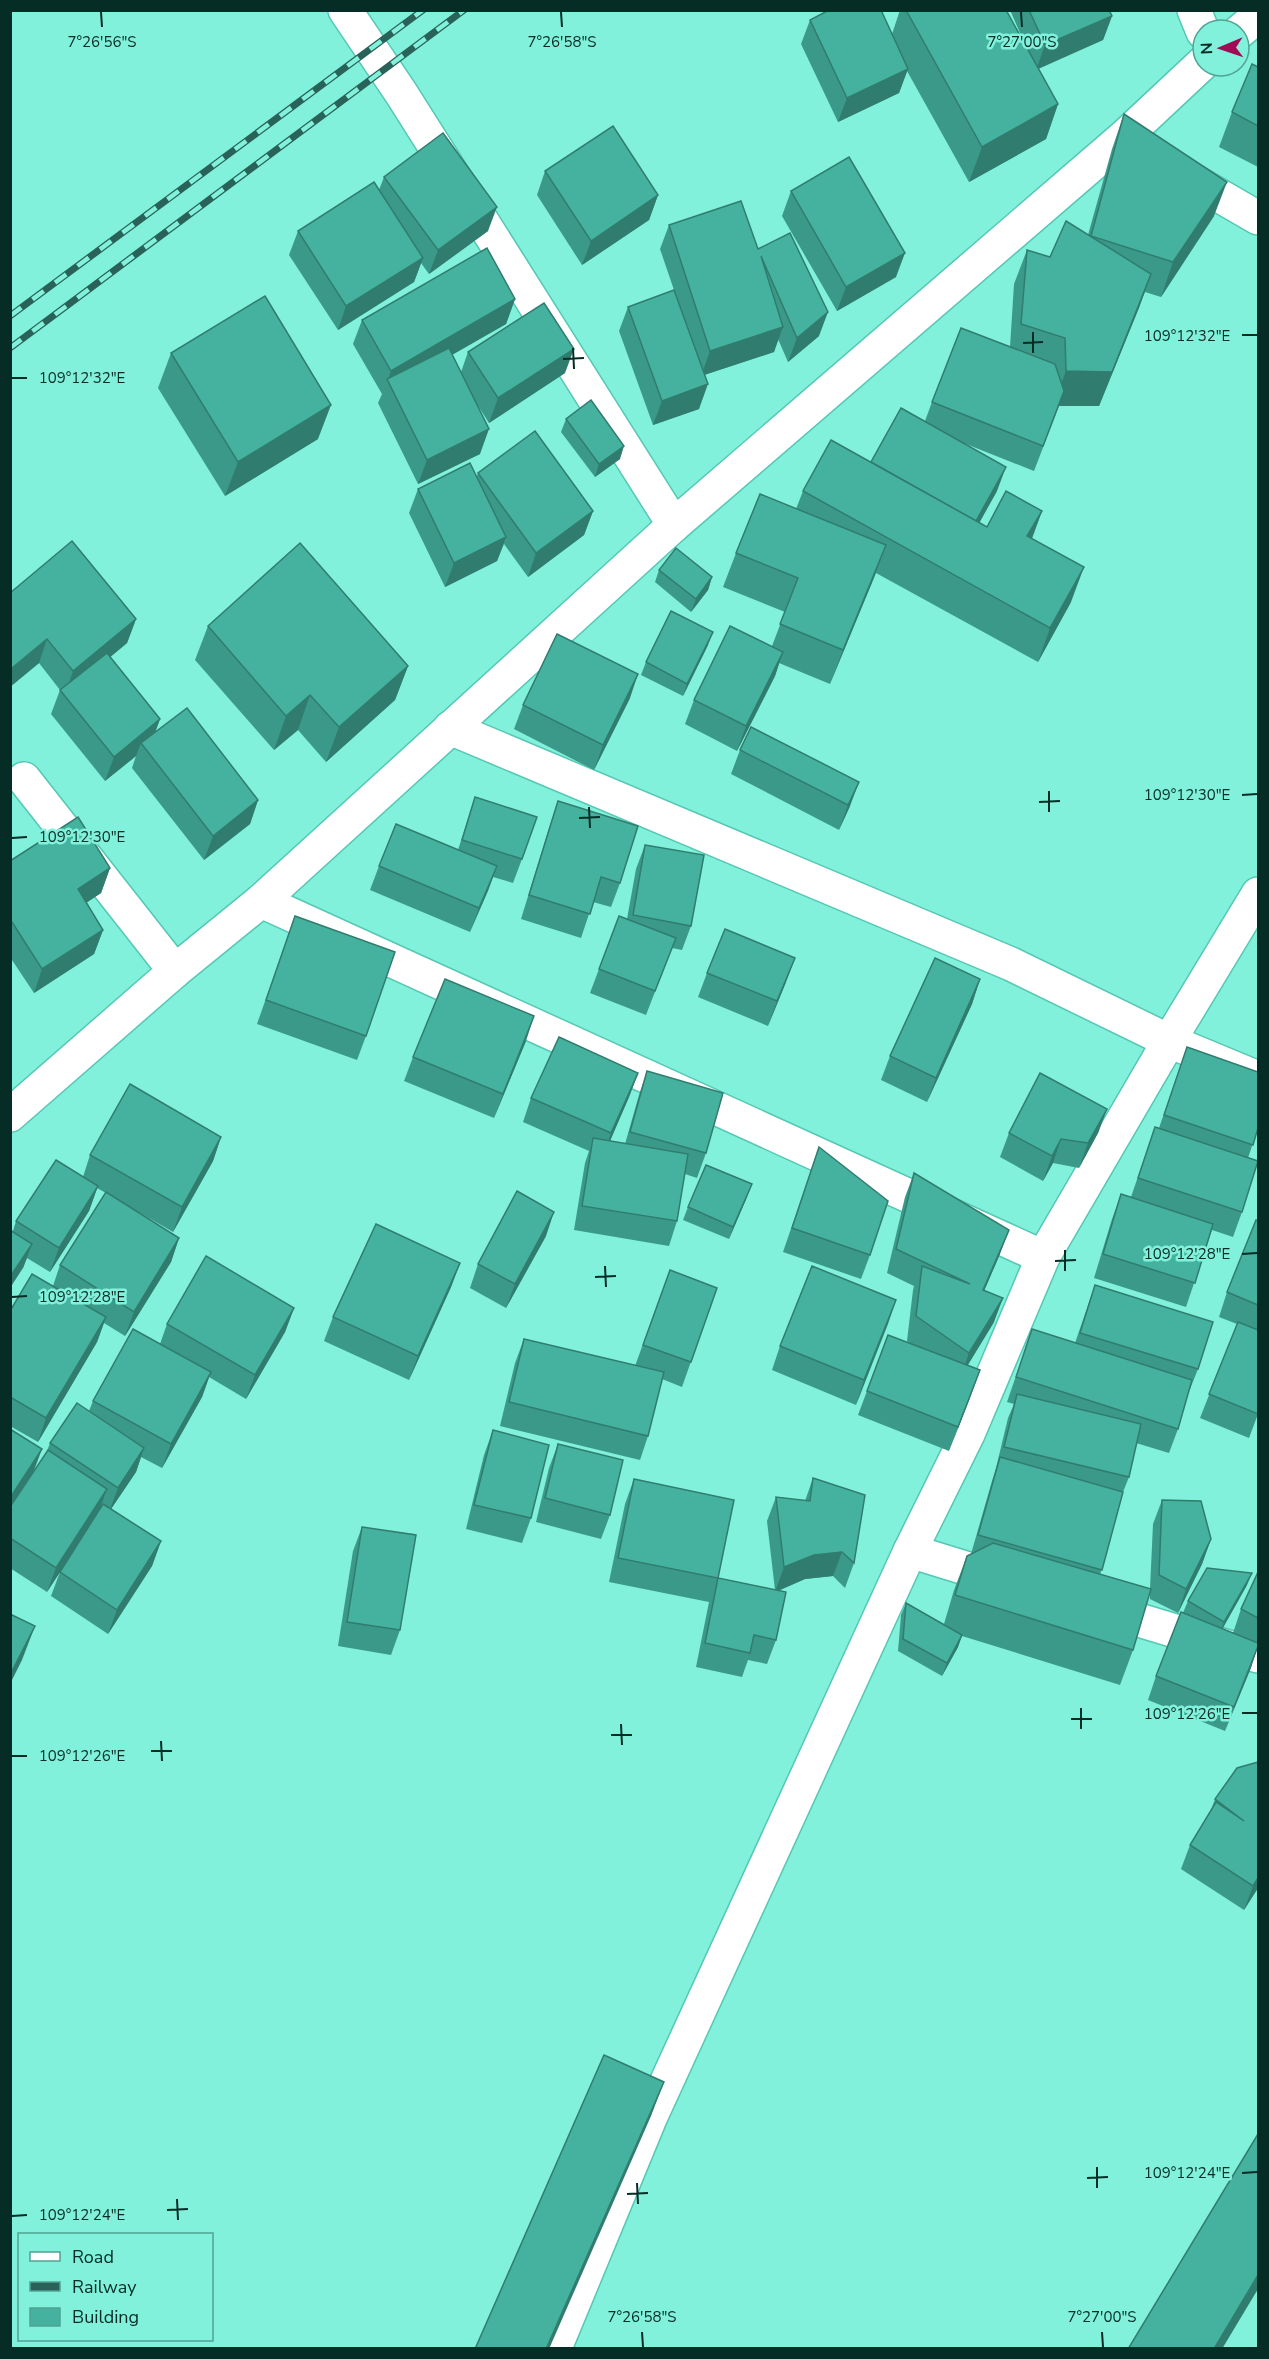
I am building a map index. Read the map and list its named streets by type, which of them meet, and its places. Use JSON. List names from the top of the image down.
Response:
{
  "legend": ["Road", "Railway", "Building"],
  "north": "left",
  "coordinates": [
    "7°26'56\"S",
    "7°26'58\"S",
    "7°27'00\"S",
    "109°12'32\"E",
    "109°12'30\"E",
    "109°12'28\"E",
    "109°12'26\"E",
    "109°12'24\"E"
  ]
}
